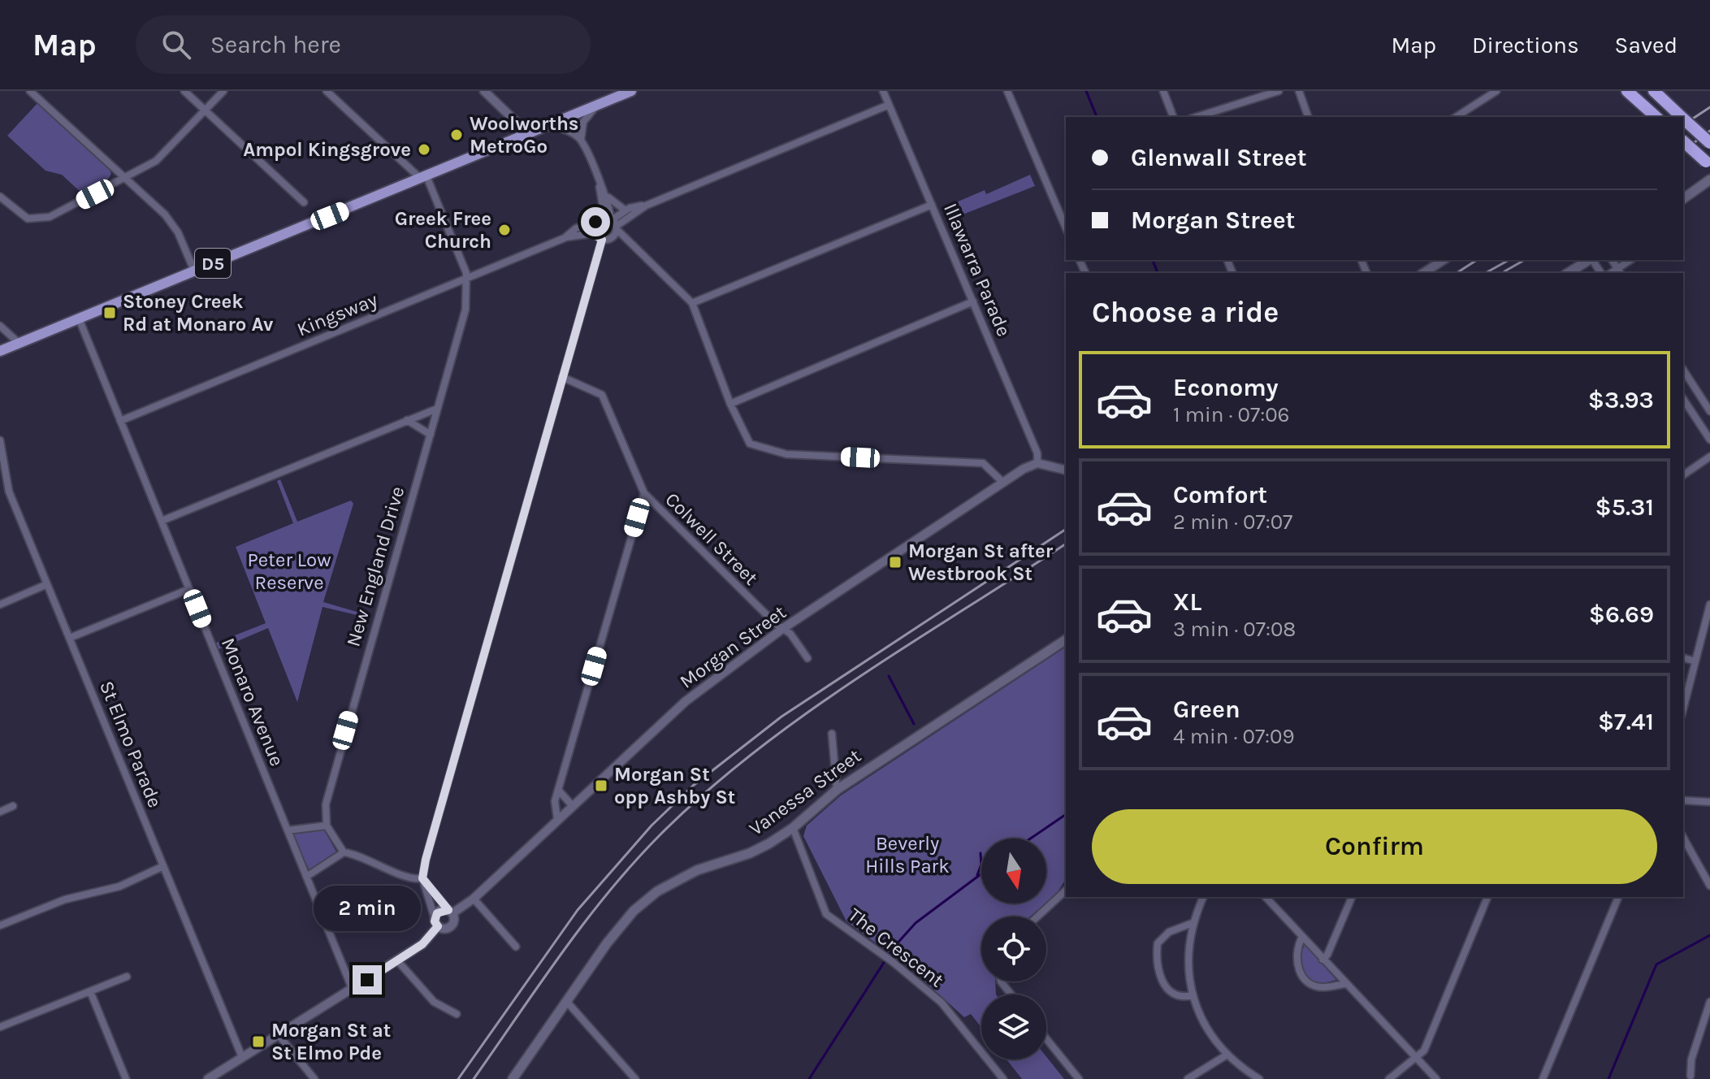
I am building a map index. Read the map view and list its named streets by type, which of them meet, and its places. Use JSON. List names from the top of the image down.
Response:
{
  "streets": {
    "main road": ["D5", "Vanessa Street"],
    "street": [
      "Illawarra Parade",
      "Kingsway",
      "Colwell Street",
      "New England Drive",
      "Morgan Street",
      "Monaro Avenue",
      "St Elmo Parade",
      "The Crescent"
    ]
  },
  "crossings": [
    ["D5", "Monaro Avenue"],
    ["Illawarra Parade", "Morgan Street"],
    ["Kingsway", "New England Drive"],
    ["Kingsway", "Monaro Avenue"],
    ["Colwell Street", "Morgan Street"],
    ["Vanessa Street", "The Crescent"]
  ],
  "parks": ["Peter Low Reserve", "Beverly Hills Park"],
  "places": {
    "other": ["Woolworths MetroGo", "Ampol Kingsgrove", "Greek Free Church"],
    "transit": [
      "Stoney Creek Rd at Monaro Av",
      "Morgan St after Westbrook St",
      "Morgan St opp Ashby St",
      "Morgan St at St Elmo Pde"
    ]
  },
  "north": "bottom",
  "page": {
    "header": "Map",
    "search": "Search here",
    "nav": ["Map", "Directions", "Saved"],
    "banner": ["Glenwall Street", "Morgan Street"],
    "heading": "Choose a ride",
    "list": [
      {
        "name": "Economy",
        "note": "1 min · 07:06",
        "value": "$3.93"
      },
      {
        "name": "Comfort",
        "note": "2 min · 07:07",
        "value": "$5.31"
      },
      {
        "name": "XL",
        "note": "3 min · 07:08",
        "value": "$6.69"
      },
      {
        "name": "Green",
        "note": "4 min · 07:09",
        "value": "$7.41"
      }
    ],
    "buttons": "Confirm",
    "bubble": "2 min"
  }
}
